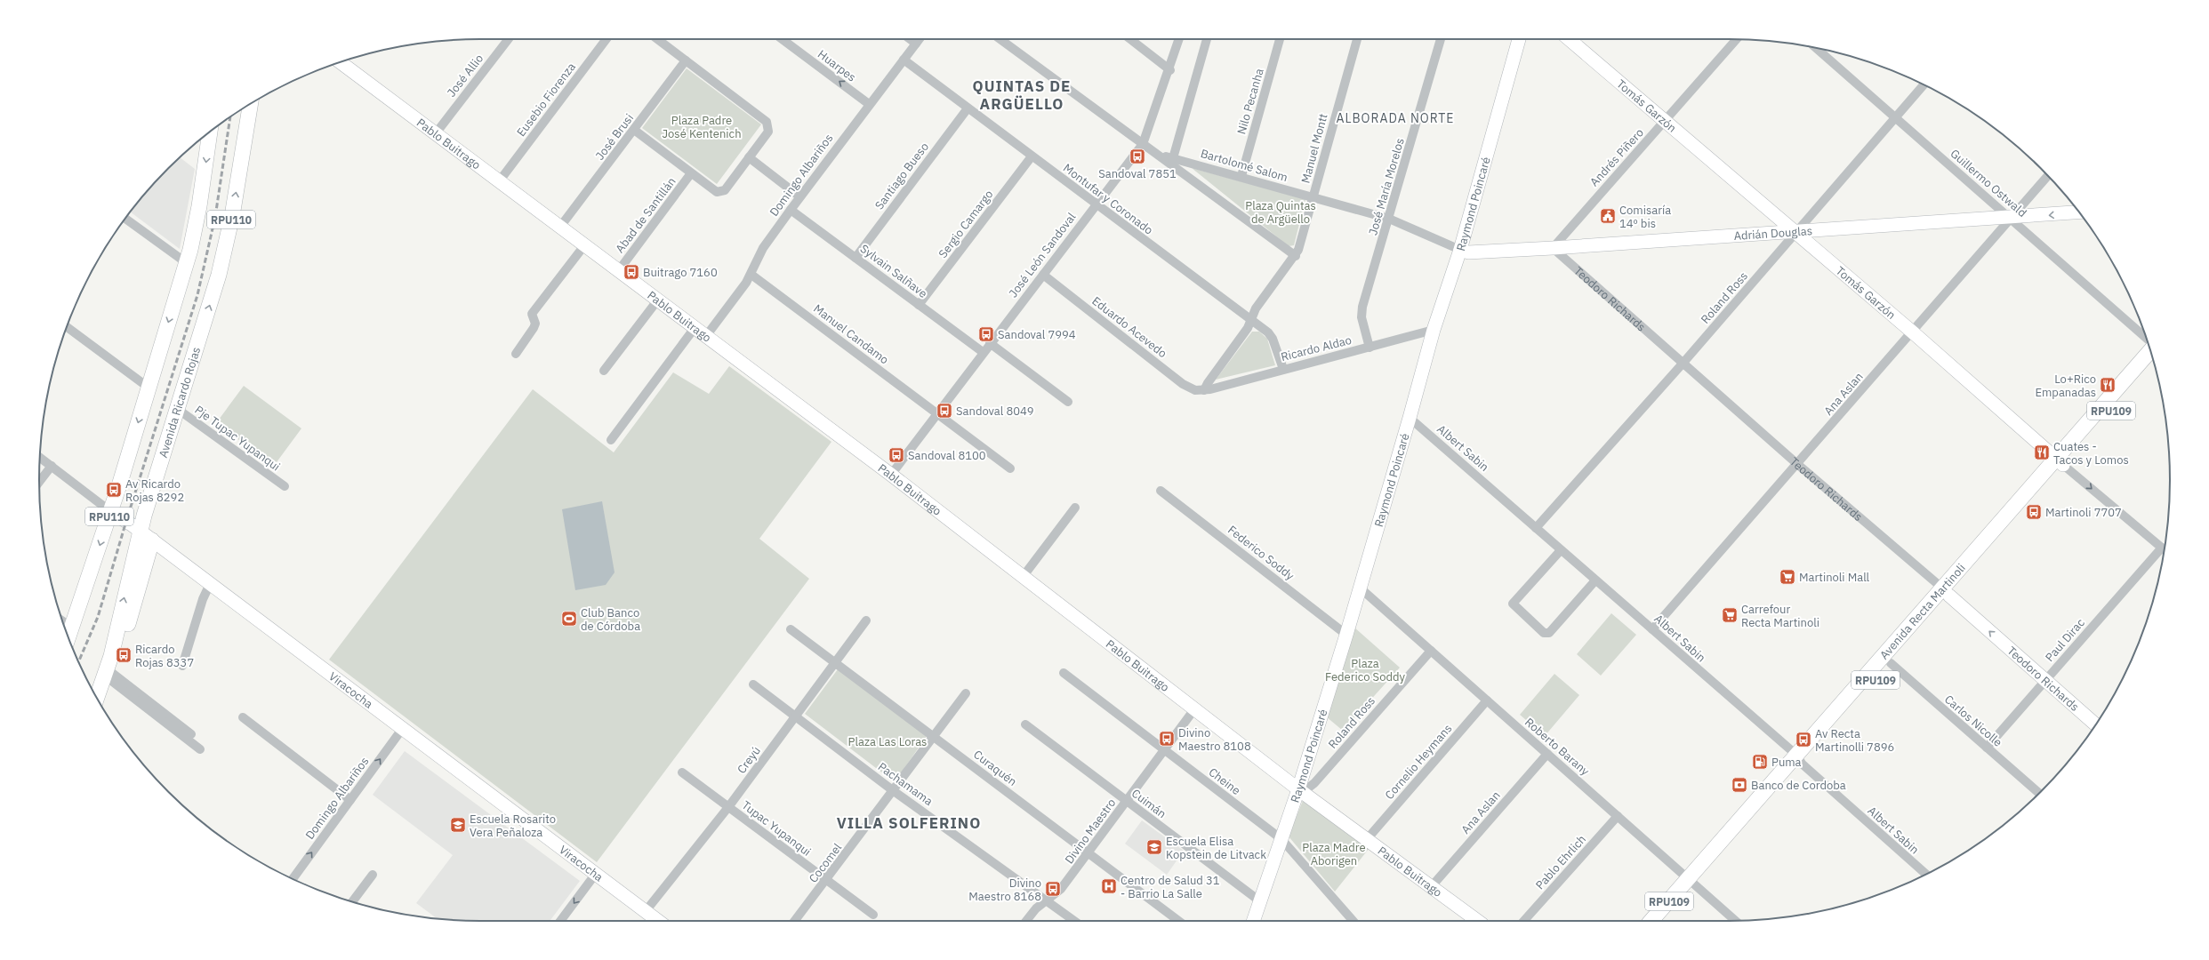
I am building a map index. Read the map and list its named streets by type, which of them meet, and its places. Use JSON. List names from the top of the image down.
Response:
{
  "streets": {
    "main road": [
      "Tomás Garzón",
      "Pablo Buitrago",
      "Raymond Poincaré",
      "RPU110",
      "Adrián Douglas",
      "Teodoro Richards",
      "Avenida Ricardo Rojas",
      "RPU109",
      "Avenida Recta Martinoli",
      "Viracocha"
    ],
    "street": [
      "Huarpes",
      "José Allio",
      "Eusebio Fiorenza",
      "Nilo Pecanha",
      "José Brusi",
      "Manuel Montt",
      "Andrés Piñero",
      "Bartolomé Salom",
      "Domingo Albariños",
      "Santiago Bueso",
      "Guillermo Ostwald",
      "José María Morelos",
      "Montufar y Coronado",
      "Abad de Santillán",
      "Sergio Camargo",
      "José León Sandoval",
      "Sylvain Salñave",
      "Roland Ross",
      "Eduardo Acevedo",
      "Manuel Candamo",
      "Ricardo Aldao",
      "Ana Aslan",
      "Pje Tupac Yupanqui",
      "Albert Sabin",
      "Federico Soddy",
      "Paul Dirac",
      "Carlos Nicolle",
      "Roberto Barany",
      "Creyú",
      "Cornelio Heymans",
      "Curaquén",
      "Cheine",
      "Pachamama",
      "Cuimán",
      "Tupac Yupanqui",
      "Divino Maestro",
      "Pablo Ehrlich",
      "Cocomel"
    ]
  },
  "crossings": [
    ["Huarpes", "Domingo Albariños"],
    ["José Allio", "Pablo Buitrago"],
    ["Eusebio Fiorenza", "Pablo Buitrago"],
    ["Nilo Pecanha", "Bartolomé Salom"],
    ["Tomás Garzón", "Andrés Piñero"],
    ["Tomás Garzón", "Adrián Douglas"],
    ["Tomás Garzón", "Roland Ross"],
    ["Tomás Garzón", "Ana Aslan"],
    ["Tomás Garzón", "Avenida Recta Martinoli"],
    ["Tomás Garzón", "Paul Dirac"],
    ["José Brusi", "Pablo Buitrago"],
    ["Pablo Buitrago", "Domingo Albariños"],
    ["Pablo Buitrago", "Raymond Poincaré"],
    ["Pablo Buitrago", "Abad de Santillán"],
    ["Pablo Buitrago", "José León Sandoval"],
    ["Pablo Buitrago", "Roland Ross"],
    ["Pablo Buitrago", "Ana Aslan"],
    ["Pablo Buitrago", "Cornelio Heymans"],
    ["Pablo Buitrago", "Divino Maestro"],
    ["Manuel Montt", "Bartolomé Salom"],
    ["Manuel Montt", "Montufar y Coronado"],
    ["Manuel Montt", "Eduardo Acevedo"],
    ["Manuel Montt", "Ricardo Aldao"],
    ["Andrés Piñero", "Adrián Douglas"],
    ["Andrés Piñero", "Teodoro Richards"],
    ["Bartolomé Salom", "José María Morelos"],
    ["Bartolomé Salom", "Raymond Poincaré"],
    ["Bartolomé Salom", "Adrián Douglas"],
    ["Bartolomé Salom", "José León Sandoval"],
    ["Domingo Albariños", "Montufar y Coronado"],
    ["Domingo Albariños", "Sylvain Salñave"],
    ["Domingo Albariños", "Manuel Candamo"],
    ["Domingo Albariños", "Viracocha"],
    ["Santiago Bueso", "Montufar y Coronado"],
    ["Santiago Bueso", "Sylvain Salñave"],
    ["Guillermo Ostwald", "Adrián Douglas"],
    ["Guillermo Ostwald", "Roland Ross"],
    ["Guillermo Ostwald", "Ana Aslan"],
    ["José María Morelos", "Ricardo Aldao"],
    ["Montufar y Coronado", "Sergio Camargo"],
    ["Montufar y Coronado", "José León Sandoval"],
    ["Montufar y Coronado", "Ricardo Aldao"],
    ["Raymond Poincaré", "Adrián Douglas"],
    ["Raymond Poincaré", "Roland Ross"],
    ["Raymond Poincaré", "Ricardo Aldao"],
    ["Raymond Poincaré", "Albert Sabin"],
    ["Raymond Poincaré", "Federico Soddy"],
    ["Raymond Poincaré", "Roberto Barany"],
    ["Raymond Poincaré", "Cheine"],
    ["Raymond Poincaré", "Cuimán"],
    ["RPU110", "Viracocha"],
    ["Sergio Camargo", "Sylvain Salñave"],
    ["Adrián Douglas", "Roland Ross"],
    ["Adrián Douglas", "Teodoro Richards"],
    ["Adrián Douglas", "Ana Aslan"],
    ["José León Sandoval", "Sylvain Salñave"],
    ["José León Sandoval", "Eduardo Acevedo"],
    ["José León Sandoval", "Manuel Candamo"],
    ["Roland Ross", "Teodoro Richards"],
    ["Roland Ross", "Albert Sabin"],
    ["Roland Ross", "Roberto Barany"],
    ["Teodoro Richards", "Ana Aslan"],
    ["Teodoro Richards", "Avenida Recta Martinoli"],
    ["Teodoro Richards", "Paul Dirac"],
    ["Eduardo Acevedo", "Ricardo Aldao"],
    ["Ana Aslan", "Albert Sabin"],
    ["Ana Aslan", "Roberto Barany"],
    ["Avenida Ricardo Rojas", "Pje Tupac Yupanqui"],
    ["Avenida Ricardo Rojas", "Viracocha"],
    ["Albert Sabin", "Avenida Recta Martinoli"],
    ["Avenida Recta Martinoli", "Carlos Nicolle"],
    ["Avenida Recta Martinoli", "Roberto Barany"],
    ["Paul Dirac", "Carlos Nicolle"],
    ["Viracocha", "Creyú"],
    ["Roberto Barany", "Cornelio Heymans"],
    ["Roberto Barany", "Pablo Ehrlich"],
    ["Creyú", "Curaquén"],
    ["Creyú", "Pachamama"],
    ["Creyú", "Tupac Yupanqui"],
    ["Curaquén", "Divino Maestro"],
    ["Curaquén", "Cocomel"],
    ["Cheine", "Divino Maestro"],
    ["Pachamama", "Divino Maestro"],
    ["Pachamama", "Cocomel"],
    ["Cuimán", "Divino Maestro"],
    ["Tupac Yupanqui", "Cocomel"]
  ],
  "one_way": ["Huarpes"],
  "districts": ["QUINTAS DE ARGÜELLO", "ALBORADA NORTE", "VILLA SOLFERINO"],
  "parks": [
    "Plaza Padre José Kentenich",
    "Plaza Quintas de Argüello",
    "Plaza Federico Soddy",
    "Plaza Las Loras",
    "Plaza Madre Aborigen"
  ],
  "places": {
    "bus stop": [
      "Sandoval 7851",
      "Buitrago 7160",
      "Sandoval 7994",
      "Sandoval 8049",
      "Sandoval 8100",
      "Av Ricardo Rojas 8292",
      "Martinoli 7707",
      "Ricardo Rojas 8337",
      "Divino Maestro 8108",
      "Av Recta Martinolli 7896",
      "Divino Maestro 8168"
    ],
    "public building": ["Comisaría 14º bis"],
    "restaurant": ["Lo+Rico Empanadas", "Cuates - Tacos y Lomos"],
    "supermarket": ["Martinoli Mall", "Carrefour Recta Martinoli"],
    "sports": ["Club Banco de Córdoba"],
    "fuel station": ["Puma"],
    "bank": ["Banco de Cordoba"],
    "school or university": ["Escuela Rosarito Vera Peñaloza", "Escuela Elisa Kopstein de Litvack"],
    "hospital": ["Centro de Salud 31 - Barrio La Salle"]
  }
}
